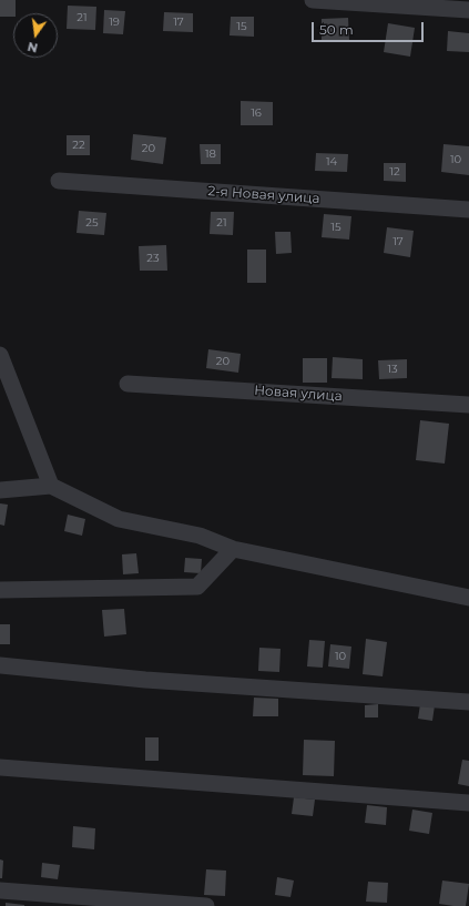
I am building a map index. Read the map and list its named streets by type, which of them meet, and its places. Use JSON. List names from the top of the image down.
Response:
{
  "streets": {
    "street": ["2-я Новая улица", "Новая улица"]
  },
  "house_numbers": [
    "21",
    "19",
    "17",
    "15",
    "16",
    "22",
    "20",
    "18",
    "10",
    "14",
    "12",
    "25",
    "21",
    "15",
    "17",
    "23",
    "20",
    "13",
    "10"
  ],
  "scale_bar": "50 m",
  "north": "bottom"
}
